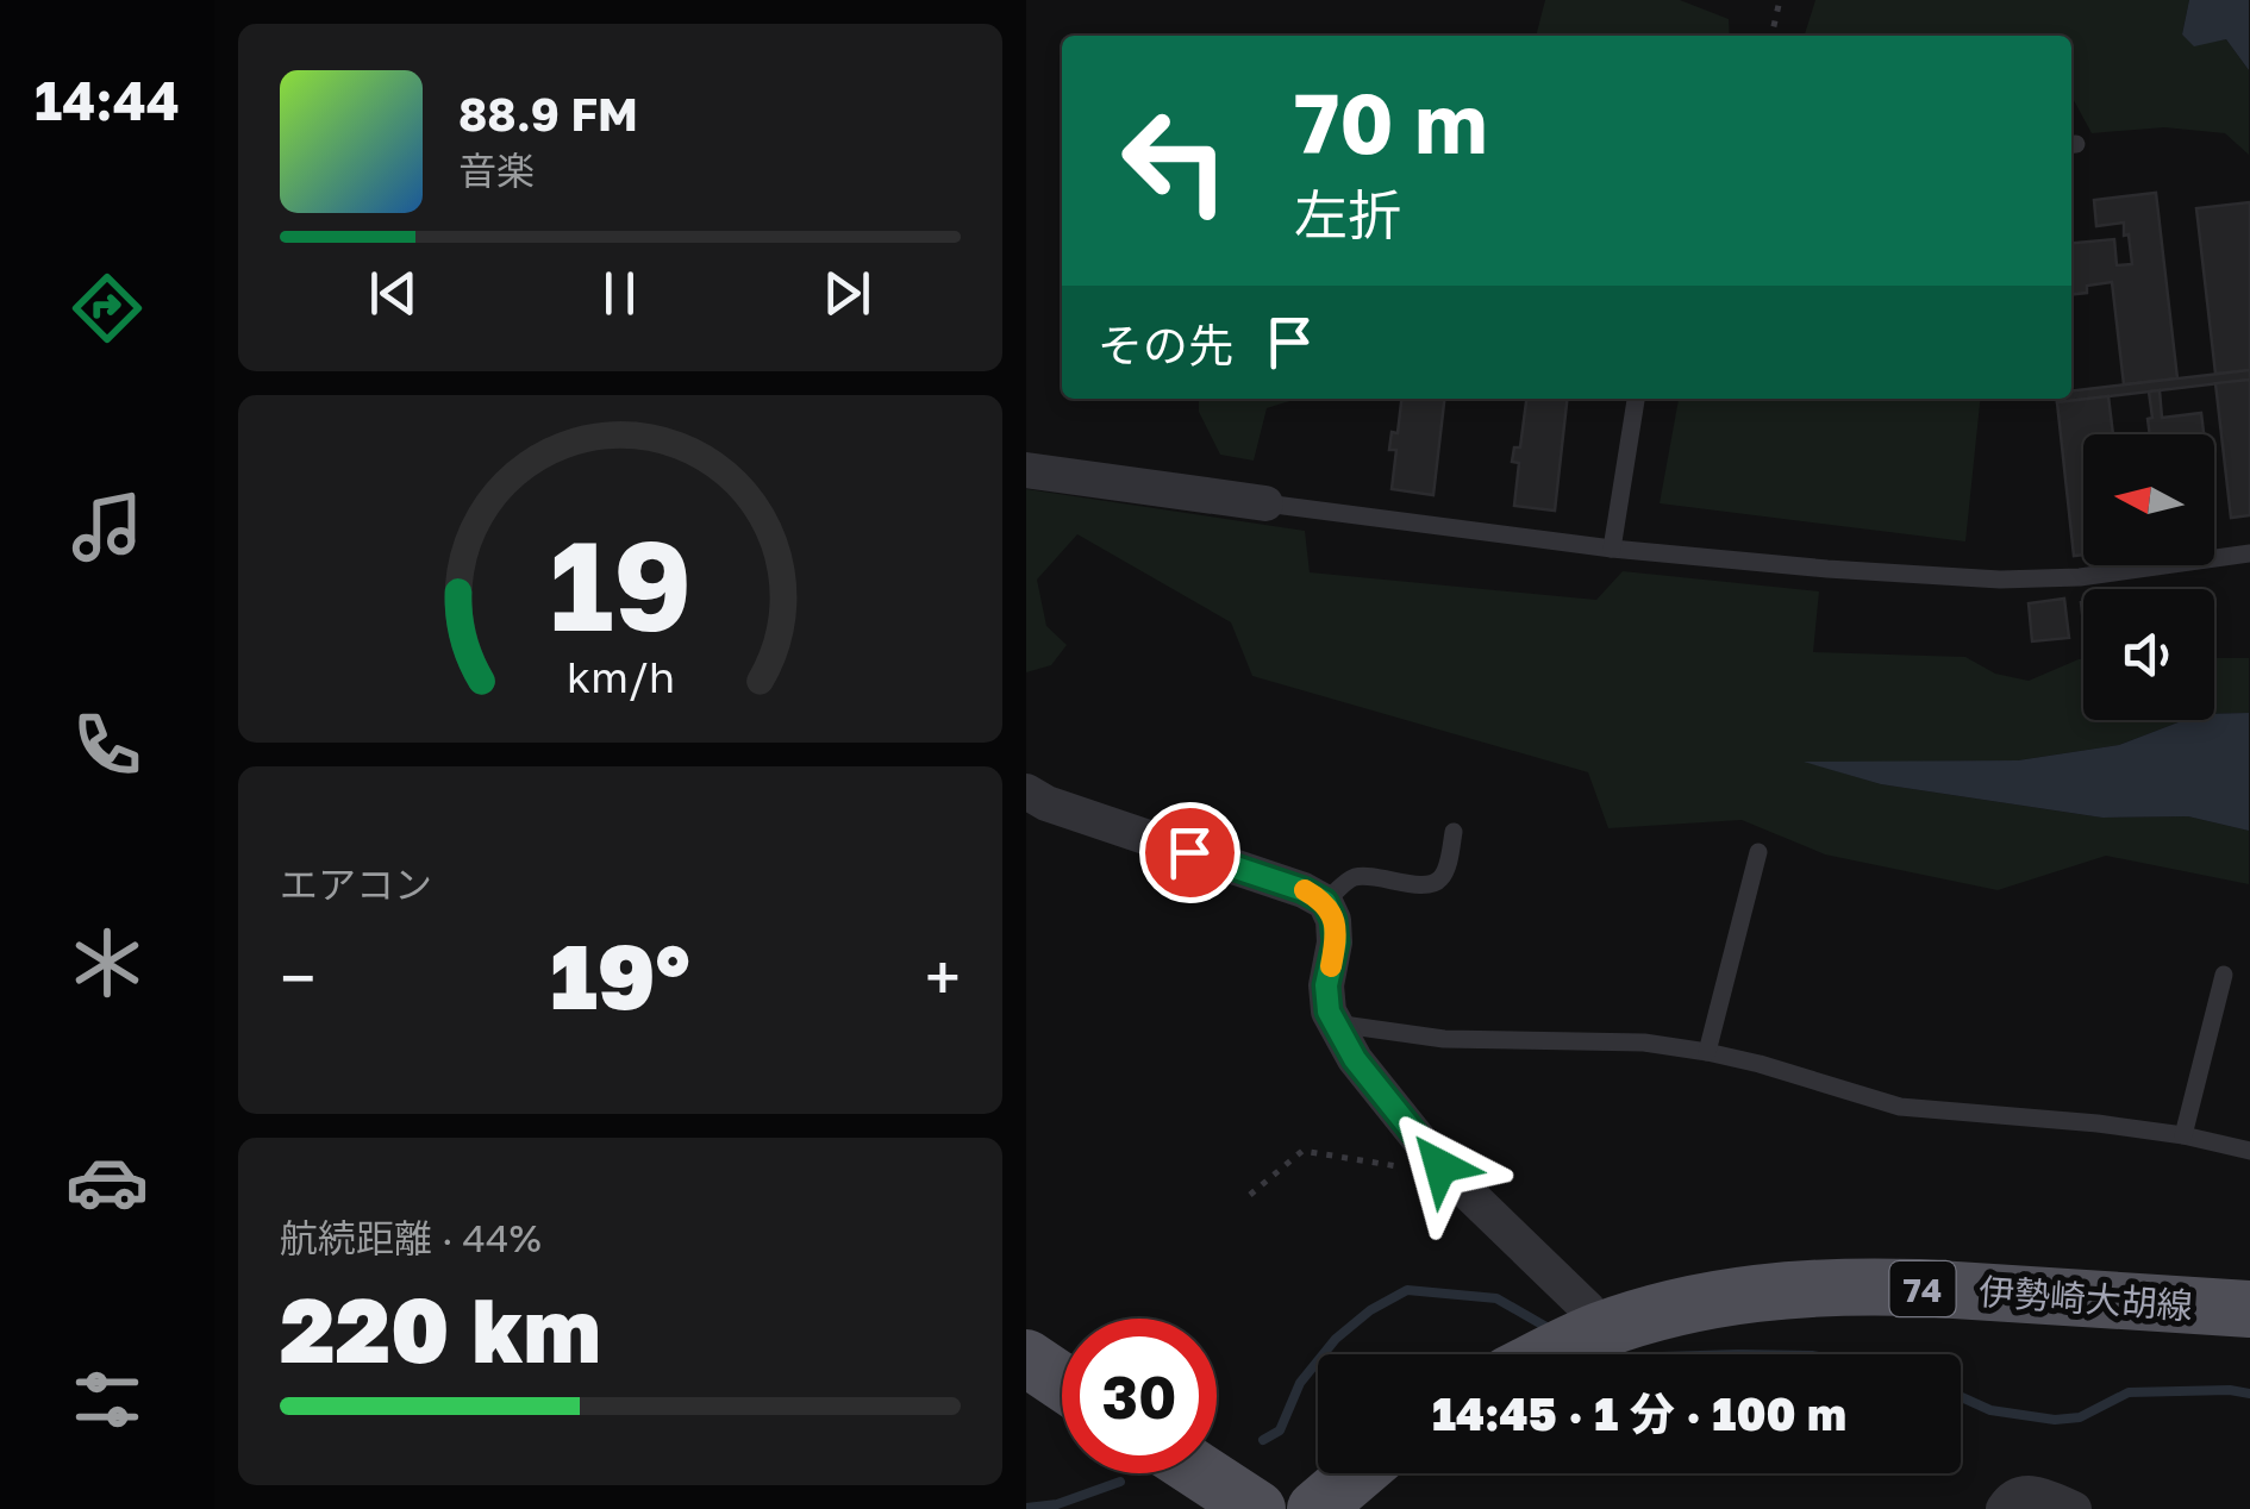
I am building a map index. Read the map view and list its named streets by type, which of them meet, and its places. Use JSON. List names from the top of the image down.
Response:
{
  "streets": {
    "main road": ["74", "伊勢崎大胡線"]
  },
  "north": "left",
  "page": {
    "tabs": "14:44",
    "turn": ["70 m", "左折"],
    "song": ["88.9 FM", "音楽"],
    "then": "その先",
    "tile": [
      "エアコン",
      ["航続距離 · 44%", "220 km"]
    ],
    "heat": ["−", "19°", "+"],
    "limit": "30",
    "trip": "14:45 · 1 分 · 100 m",
    "gauge": ["19", "km/h"]
  }
}
